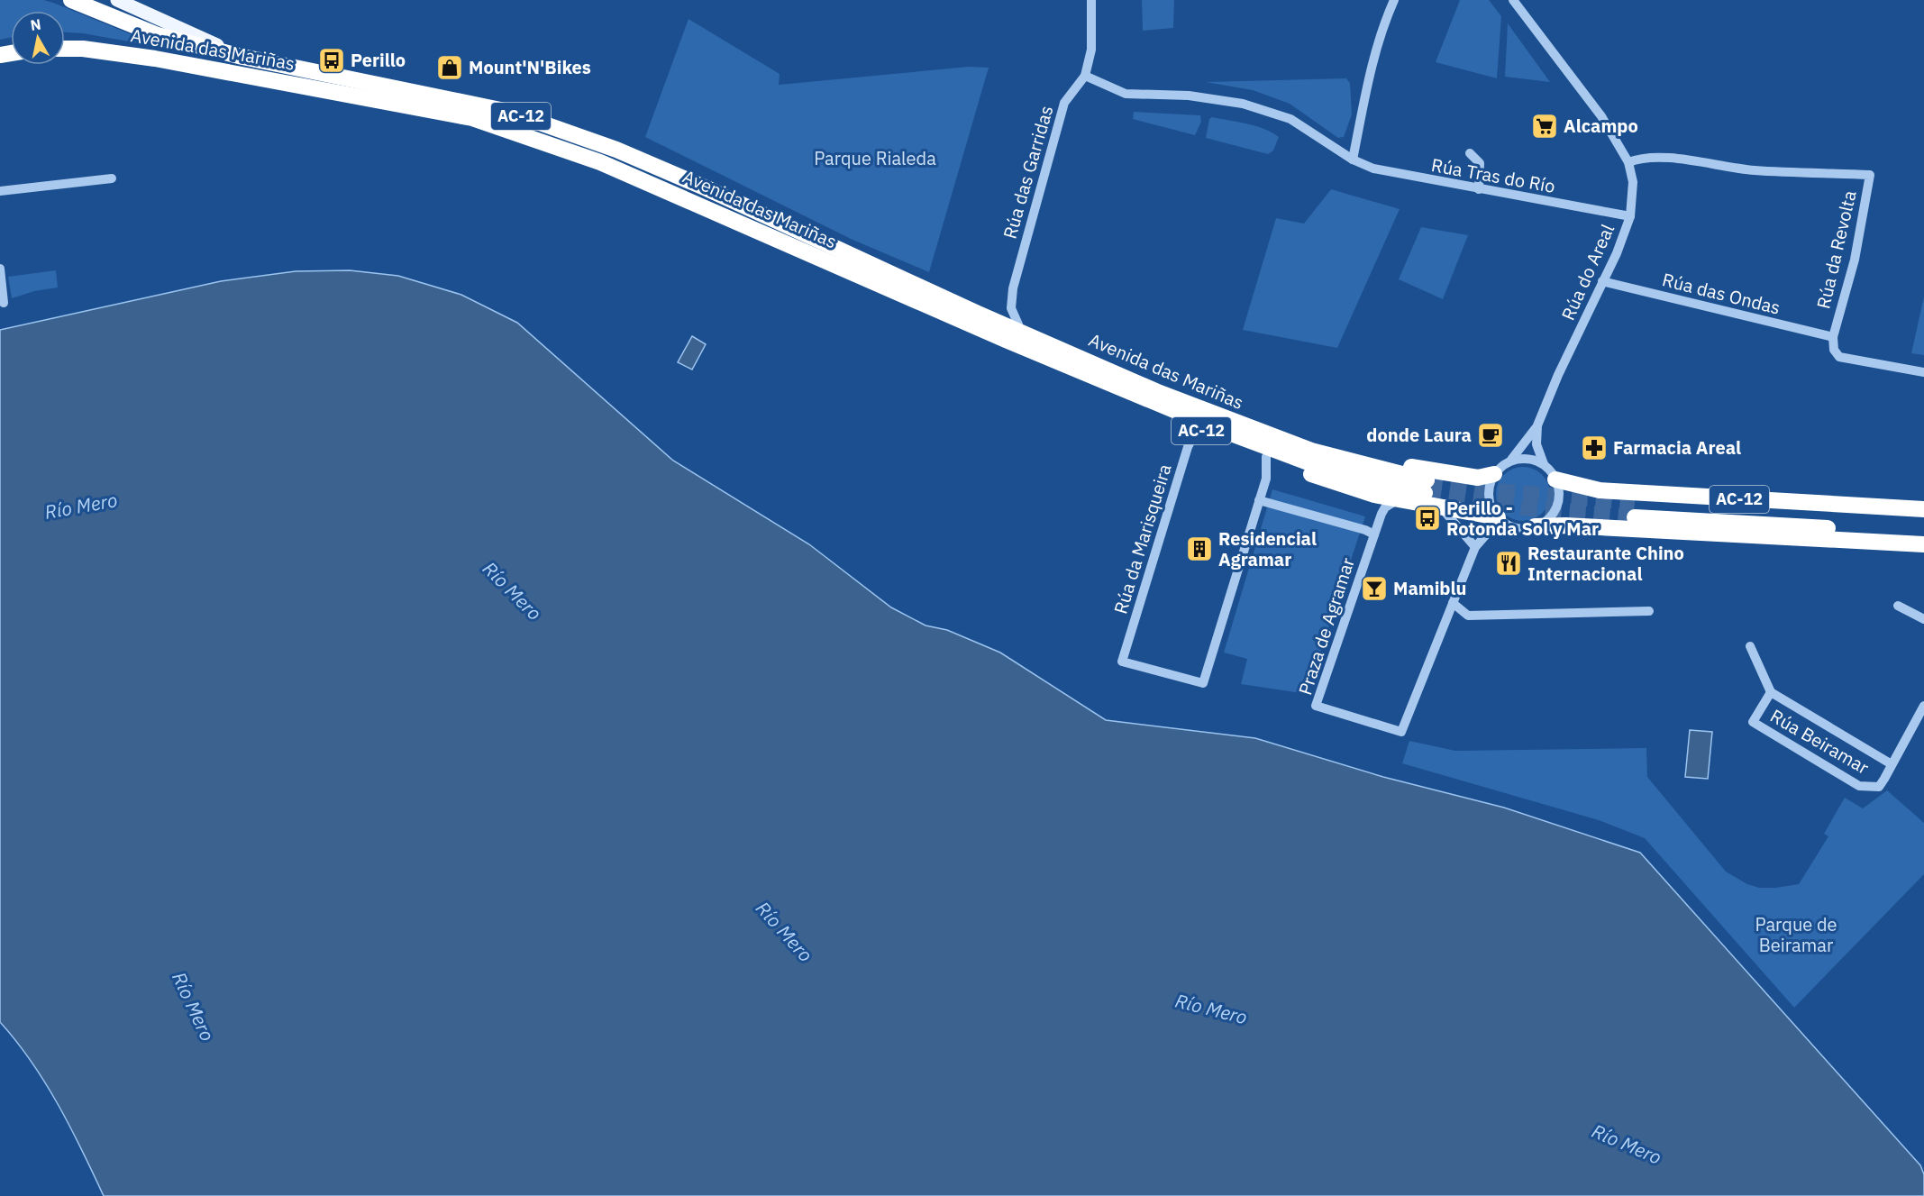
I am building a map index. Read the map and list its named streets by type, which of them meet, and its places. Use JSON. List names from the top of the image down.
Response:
{
  "streets": {
    "highway": ["Avenida das Mariñas", "AC-12"],
    "street": [
      "Rúa das Garridas",
      "Rúa Tras do Río",
      "Rúa da Revolta",
      "Rúa do Areal",
      "Rúa das Ondas",
      "Rúa da Marisqueira",
      "Praza de Agramar",
      "Rúa Beiramar"
    ]
  },
  "crossings": [
    ["Avenida das Mariñas", "AC-12"],
    ["AC-12", "Rúa das Garridas"],
    ["AC-12", "Rúa do Areal"],
    ["AC-12", "Rúa da Marisqueira"],
    ["AC-12", "Praza de Agramar"],
    ["Rúa das Garridas", "Rúa Tras do Río"],
    ["Rúa Tras do Río", "Rúa do Areal"],
    ["Rúa da Revolta", "Rúa do Areal"],
    ["Rúa da Revolta", "Rúa das Ondas"],
    ["Rúa do Areal", "Rúa das Ondas"]
  ],
  "water": ["Río Mero"],
  "parks": ["Parque Rialeda", "Parque de Beiramar"],
  "places": {
    "bus stop": ["Perillo", "Perillo - Rotonda Sol y Mar"],
    "shop": ["Mount'N'Bikes"],
    "supermarket": ["Alcampo"],
    "cafe": ["donde Laura"],
    "pharmacy": ["Farmacia Areal"],
    "building": ["Residencial Agramar"],
    "restaurant": ["Restaurante Chino Internacional"],
    "bar": ["Mamiblu"]
  },
  "north": "top"
}
